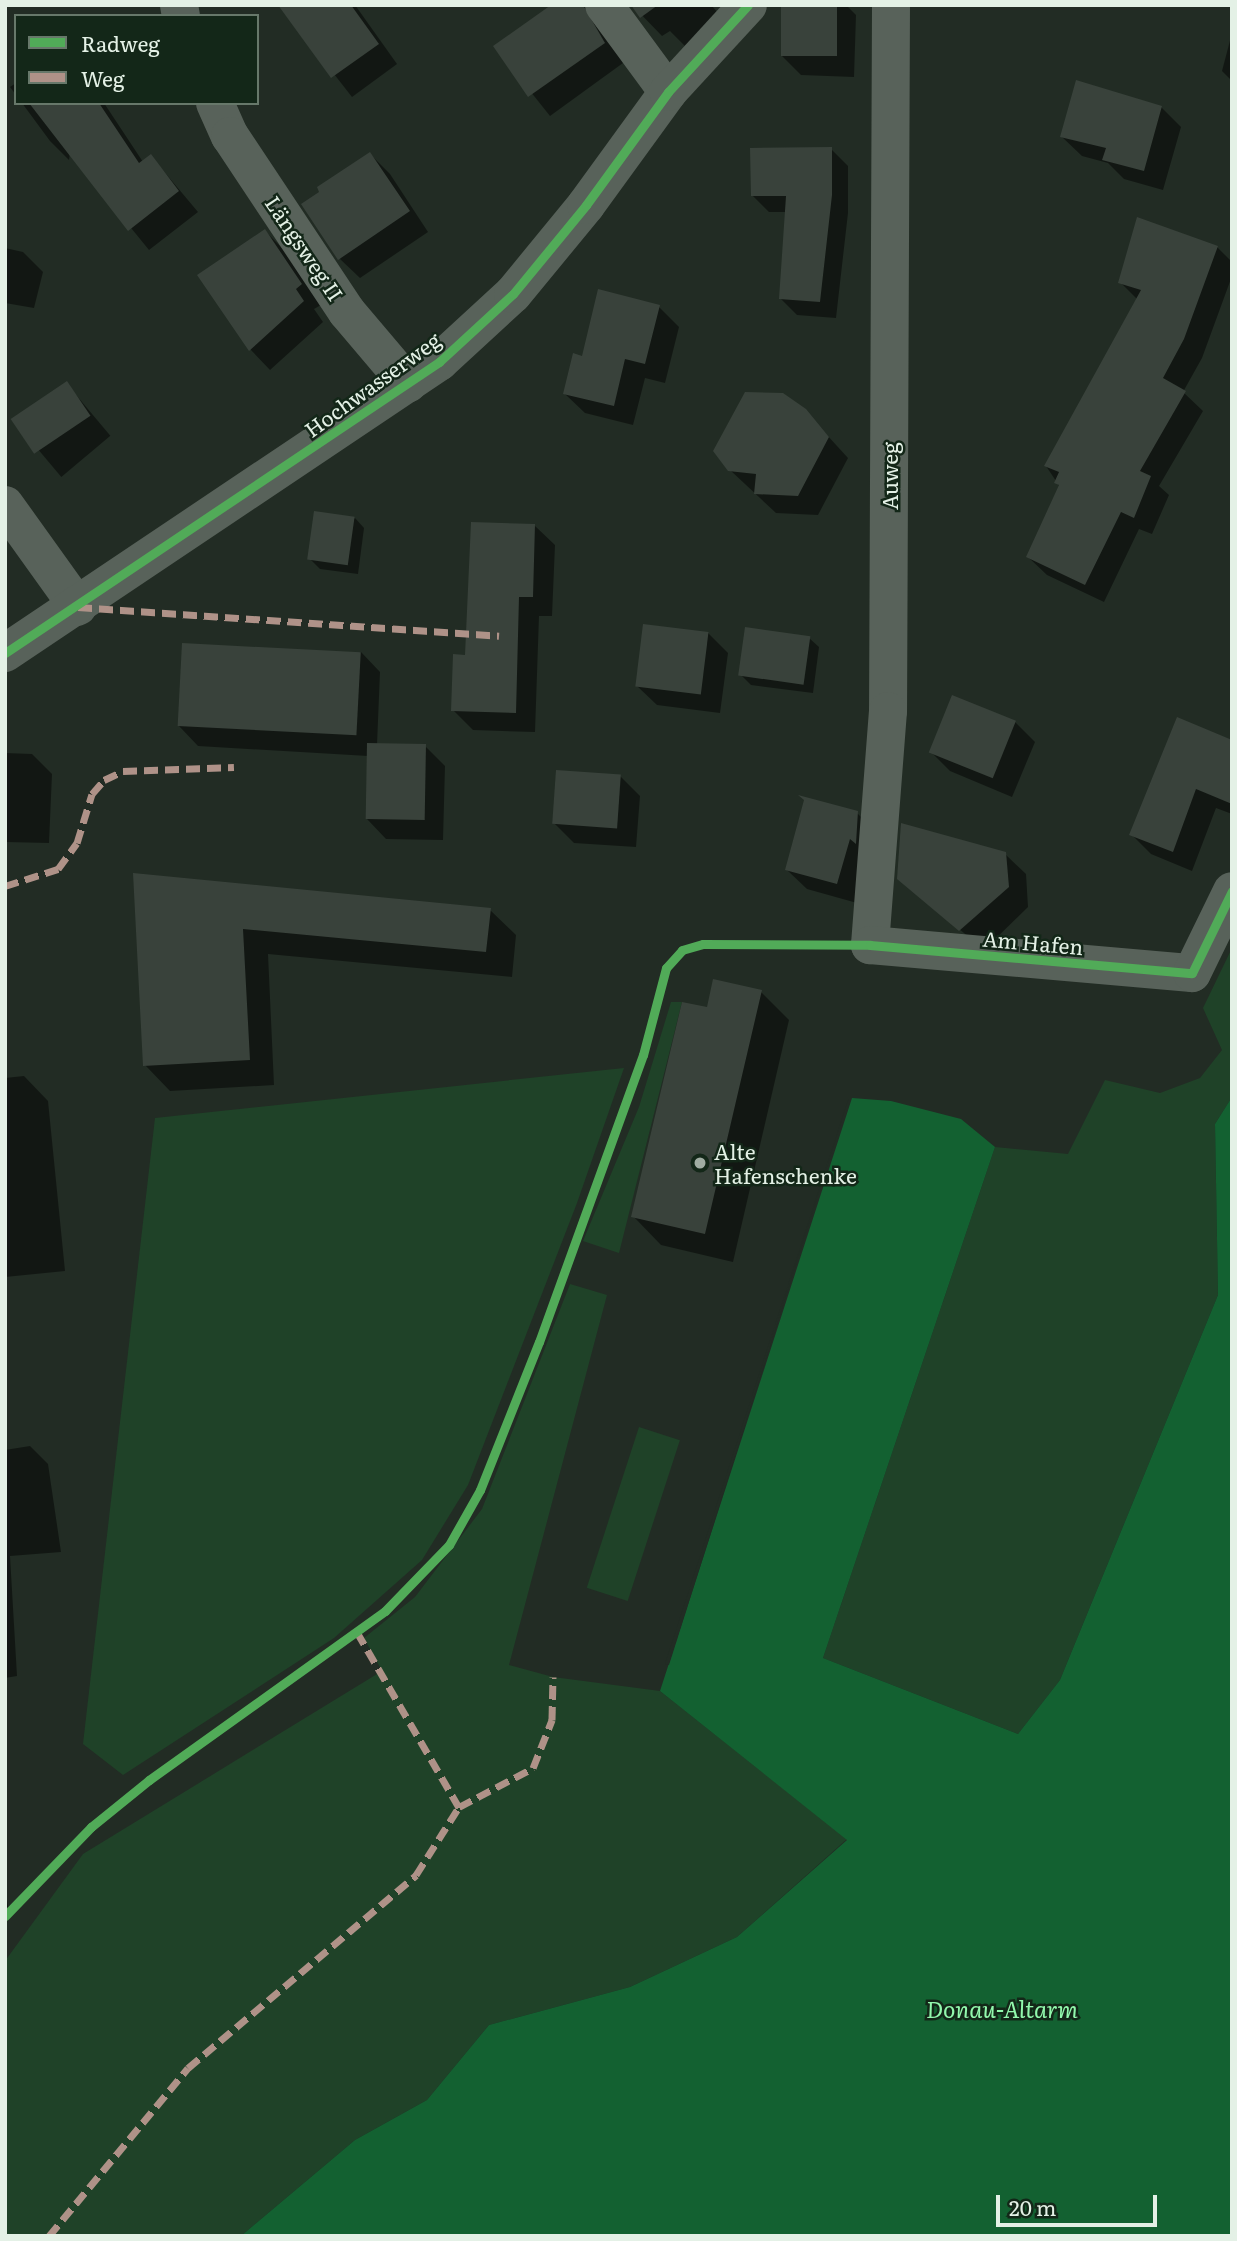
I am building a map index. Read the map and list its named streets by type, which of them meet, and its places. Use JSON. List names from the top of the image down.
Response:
{
  "streets": {
    "street": [
      "Längsweg II",
      "Hochwasserweg",
      "Auweg",
      "Am Hafen"
    ]
  },
  "crossings": [
    ["Längsweg II", "Hochwasserweg"],
    ["Auweg", "Am Hafen"]
  ],
  "water": ["Donau-Altarm"],
  "places": ["Alte Hafenschenke"],
  "legend": ["Radweg", "Weg"],
  "scale_bar": "20 m"
}
